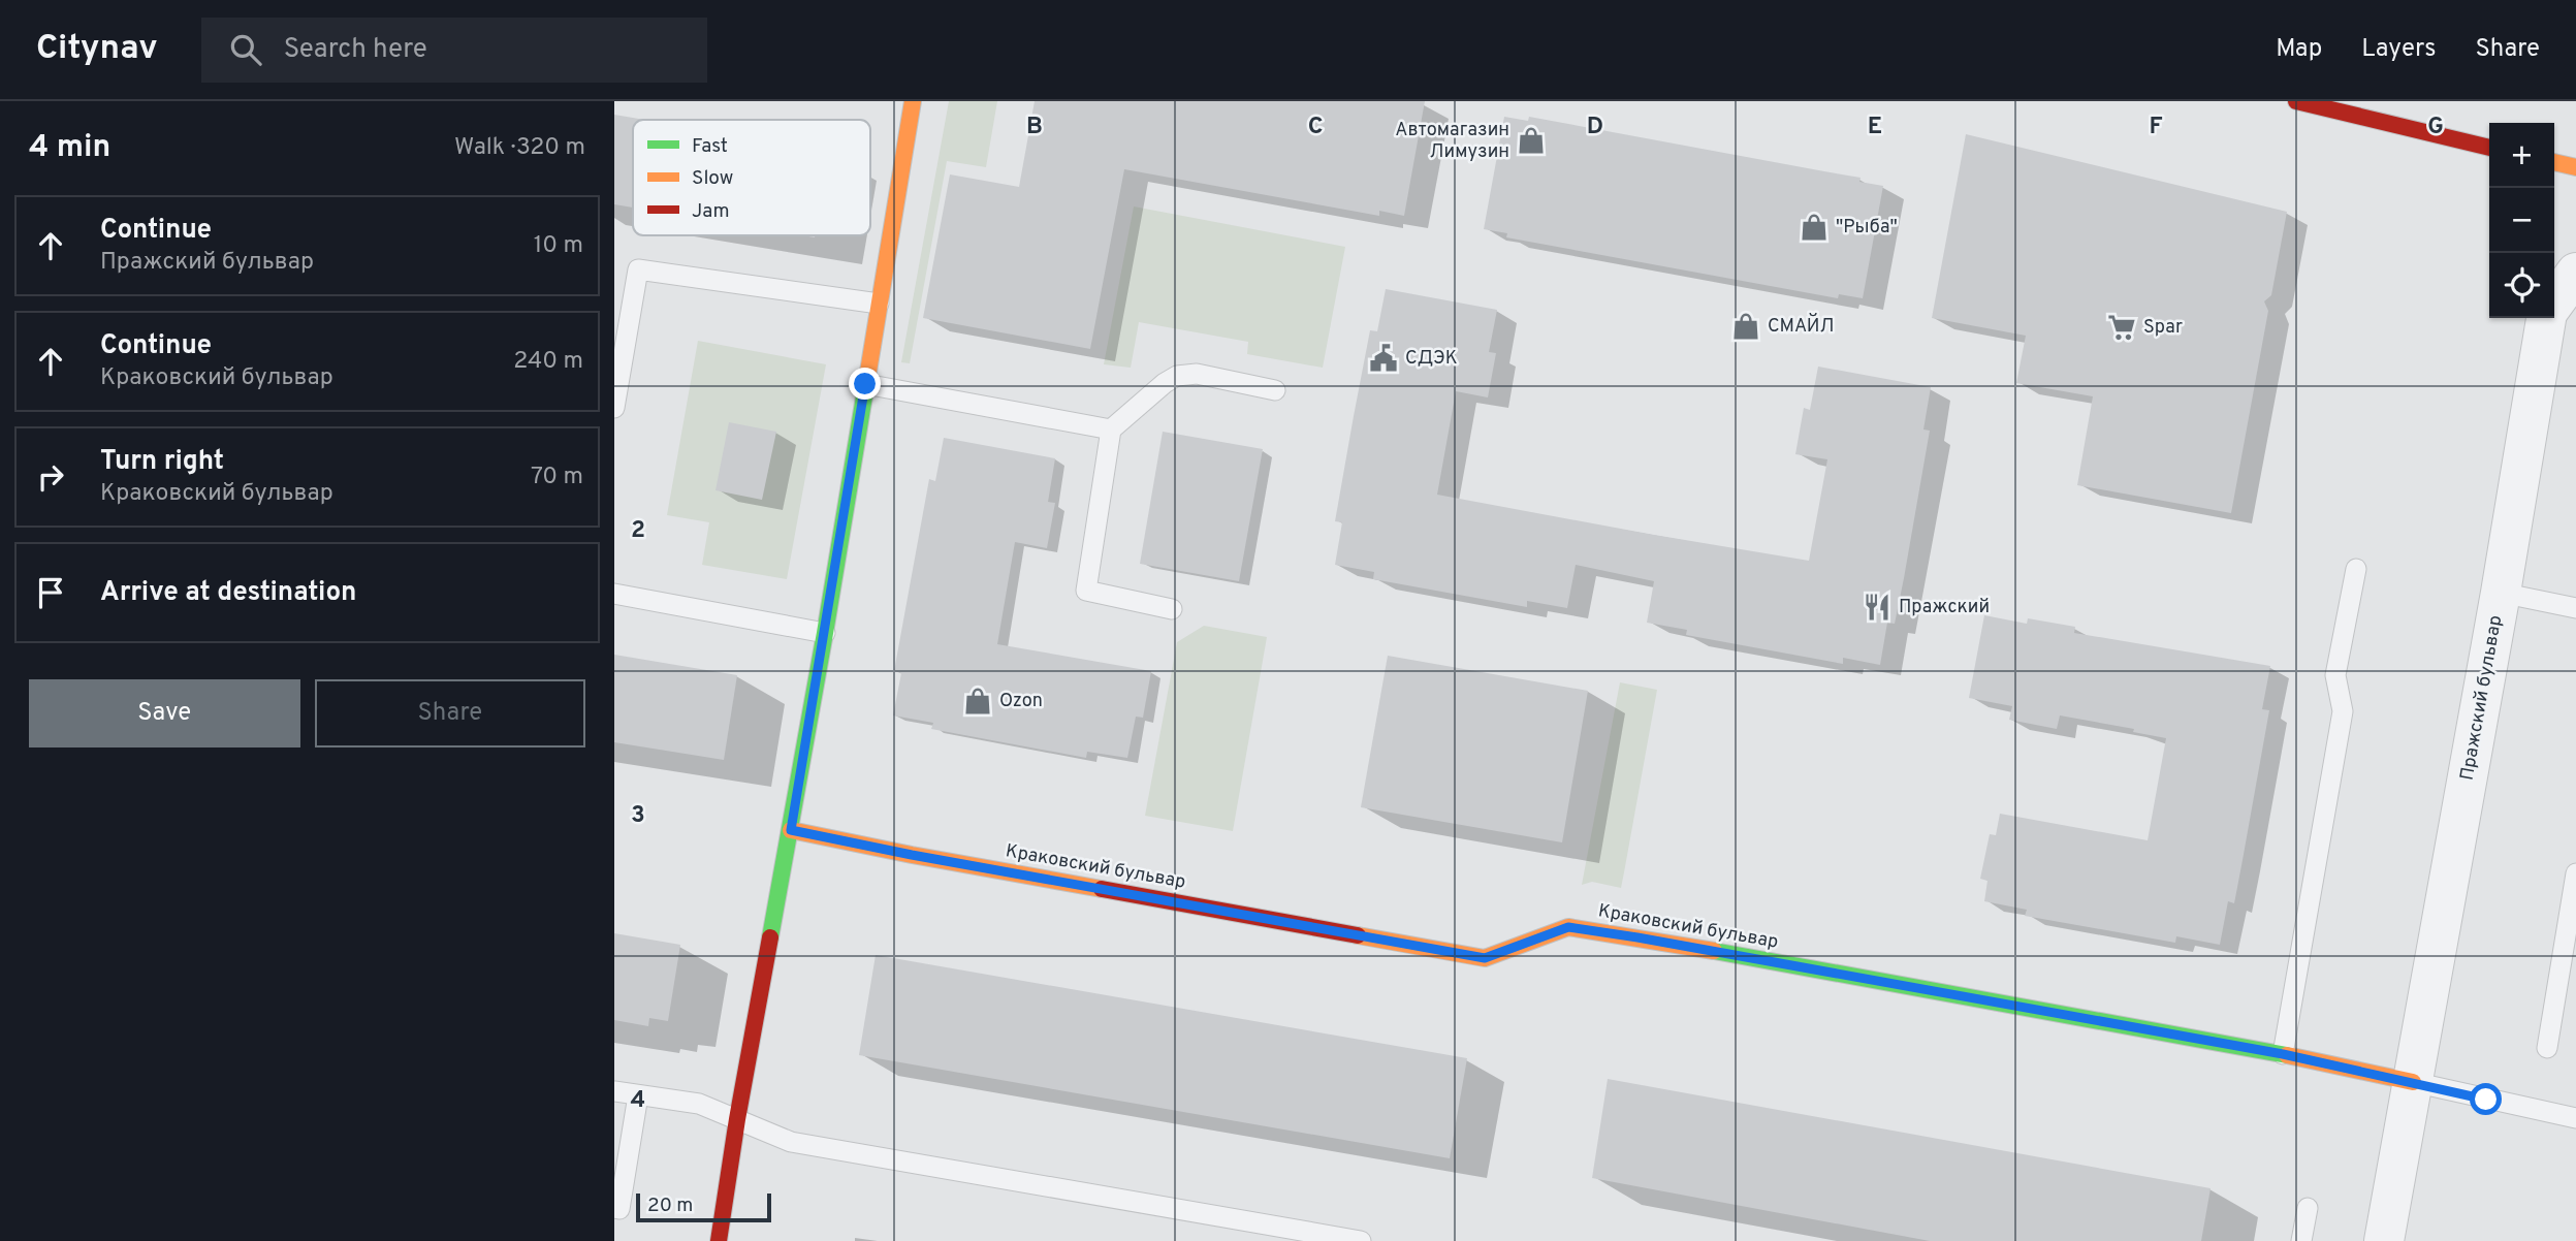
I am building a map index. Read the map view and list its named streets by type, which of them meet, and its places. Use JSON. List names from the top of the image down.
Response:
{
  "streets": {
    "street": ["Пражский бульвар", "Краковский бульвар"]
  },
  "crossings": [
    ["Пражский бульвар", "Краковский бульвар"]
  ],
  "places": {
    "shop": [
      "Автомагазин Лимузин",
      "\"Рыба\"",
      "СМАЙЛ",
      "Ozon"
    ],
    "supermarket": ["Spar"],
    "public building": ["СДЭК"],
    "restaurant": ["Пражский"]
  },
  "legend": ["Fast", "Slow", "Jam"],
  "scale_bar": "20 m",
  "page": {
    "header": "Citynav",
    "search": "Search here",
    "nav": ["Map", "Layers", "Share"],
    "heading": ["4 min", "Walk · 320 m"],
    "map_buttons": ["+", "−"],
    "list": [
      ["Continue", "Пражский бульвар", "10 m"],
      ["Continue", "Краковский бульвар", "240 m"],
      ["Turn right", "Краковский бульвар", "70 m"],
      "Arrive at destination"
    ],
    "buttons": ["Save", "Share"],
    "scale": "20 m"
  },
  "grid": {
    "columns": [
      "B",
      "C",
      "D",
      "E",
      "F",
      "G"
    ],
    "rows": ["2", "3", "4"]
  }
}
